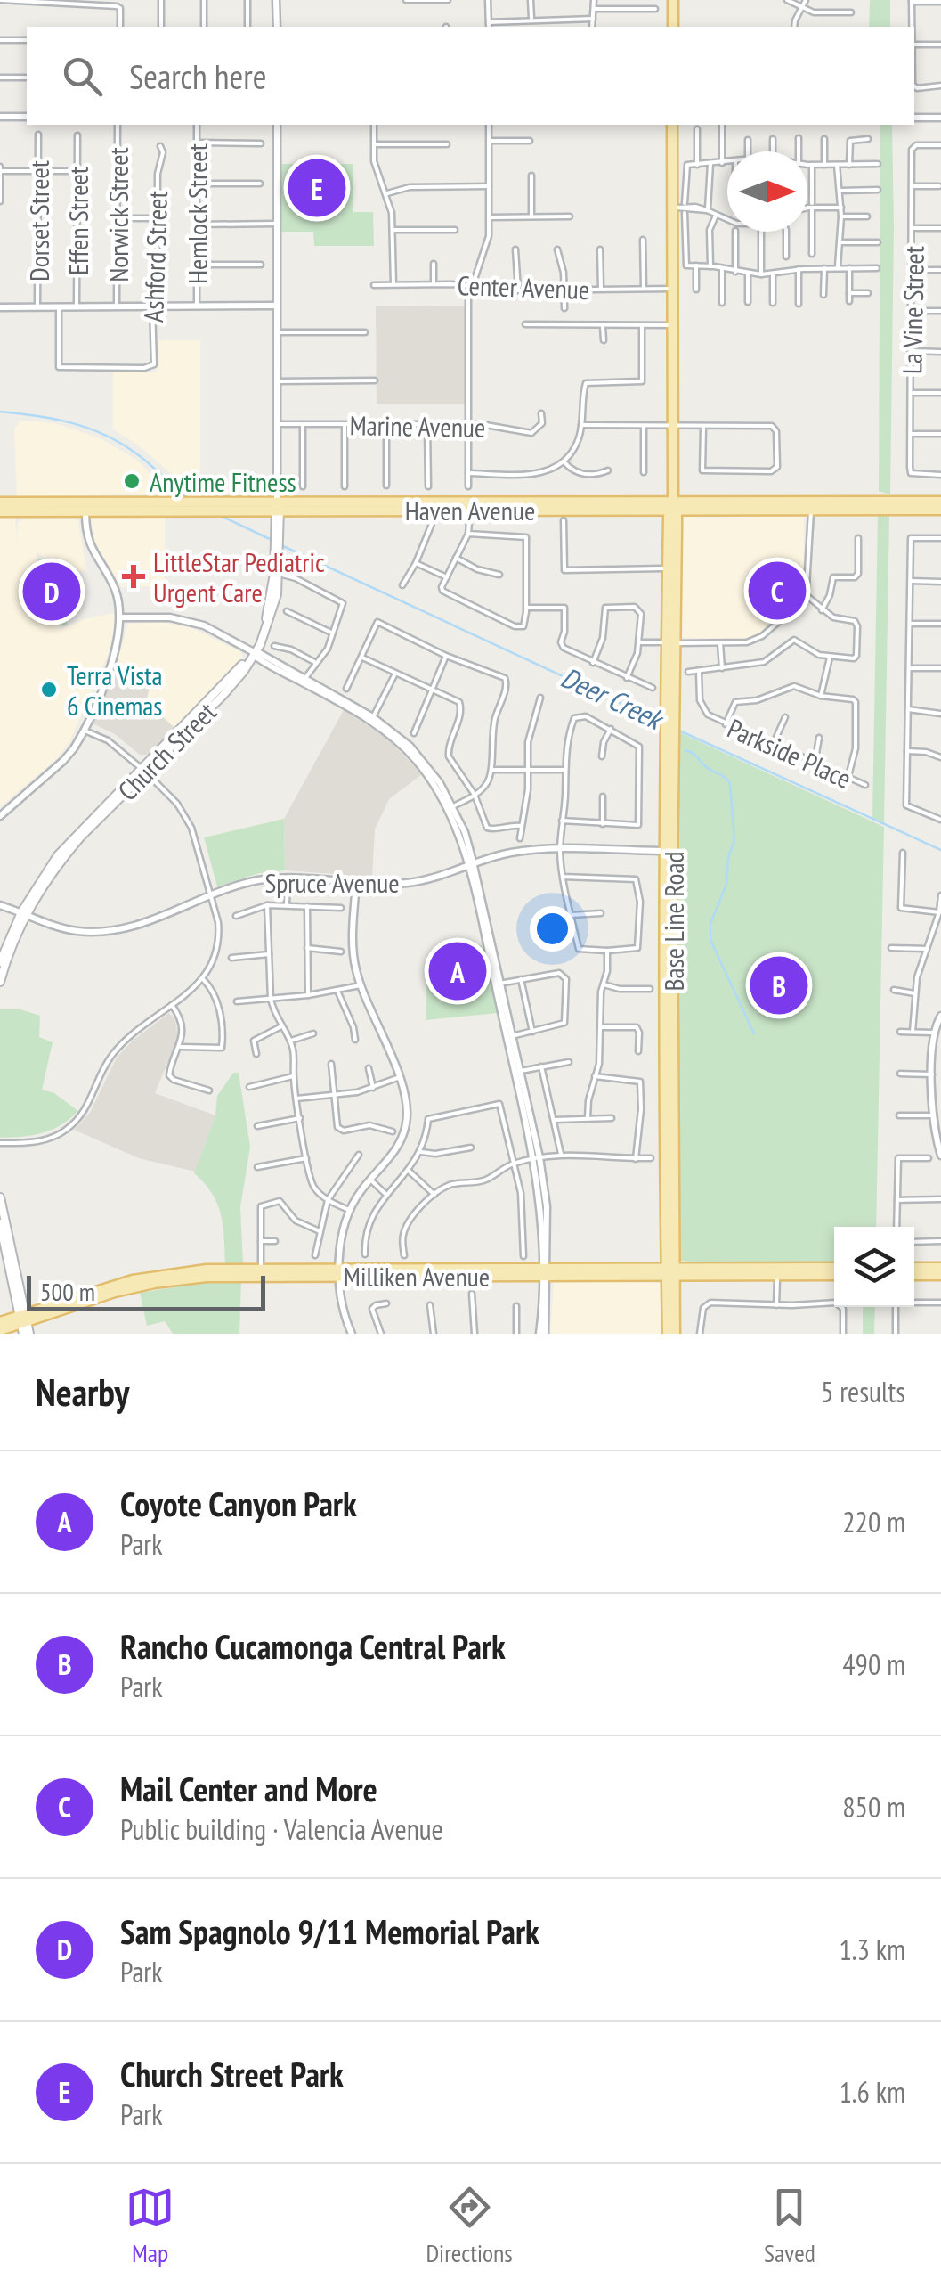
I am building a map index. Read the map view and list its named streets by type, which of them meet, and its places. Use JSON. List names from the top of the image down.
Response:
{
  "streets": {
    "main road": [
      "Haven Avenue",
      "Church Street",
      "Base Line Road",
      "Milliken Avenue"
    ],
    "street": [
      "Hemlock Street",
      "Norwick Street",
      "Dorset Street",
      "Effen Street",
      "Ashford Street",
      "Center Avenue",
      "La Vine Street",
      "Marine Avenue",
      "Parkside Place",
      "Spruce Avenue"
    ]
  },
  "crossings": [
    ["Dorset Street", "Ashford Street"],
    ["Center Avenue", "Base Line Road"],
    ["Marine Avenue", "Church Street"],
    ["Haven Avenue", "Church Street"],
    ["Haven Avenue", "Base Line Road"],
    ["Church Street", "Spruce Avenue"],
    ["Spruce Avenue", "Base Line Road"],
    ["Base Line Road", "Milliken Avenue"]
  ],
  "water": ["Deer Creek"],
  "places": {
    "other": ["Anytime Fitness", "Terra Vista 6 Cinemas"],
    "health": ["LittleStar Pediatric Urgent Care"]
  },
  "scale_bar": "500 m",
  "north": "right",
  "page": {
    "search": "Search here",
    "pins": [
      "E",
      "C",
      "D",
      "A",
      "B"
    ],
    "scale": "500 m",
    "heading": ["Nearby", "5 results"],
    "list": [
      {
        "mark": "A",
        "name": "Coyote Canyon Park",
        "note": "Park",
        "value": "220 m"
      },
      {
        "mark": "B",
        "name": "Rancho Cucamonga Central Park",
        "note": "Park",
        "value": "490 m"
      },
      {
        "mark": "C",
        "name": "Mail Center and More",
        "note": "Public building · Valencia Avenue",
        "value": "850 m"
      },
      {
        "mark": "D",
        "name": "Sam Spagnolo 9/11 Memorial Park",
        "note": "Park",
        "value": "1.3 km"
      },
      {
        "mark": "E",
        "name": "Church Street Park",
        "note": "Park",
        "value": "1.6 km"
      }
    ],
    "nav": ["Map", "Directions", "Saved"]
  }
}
